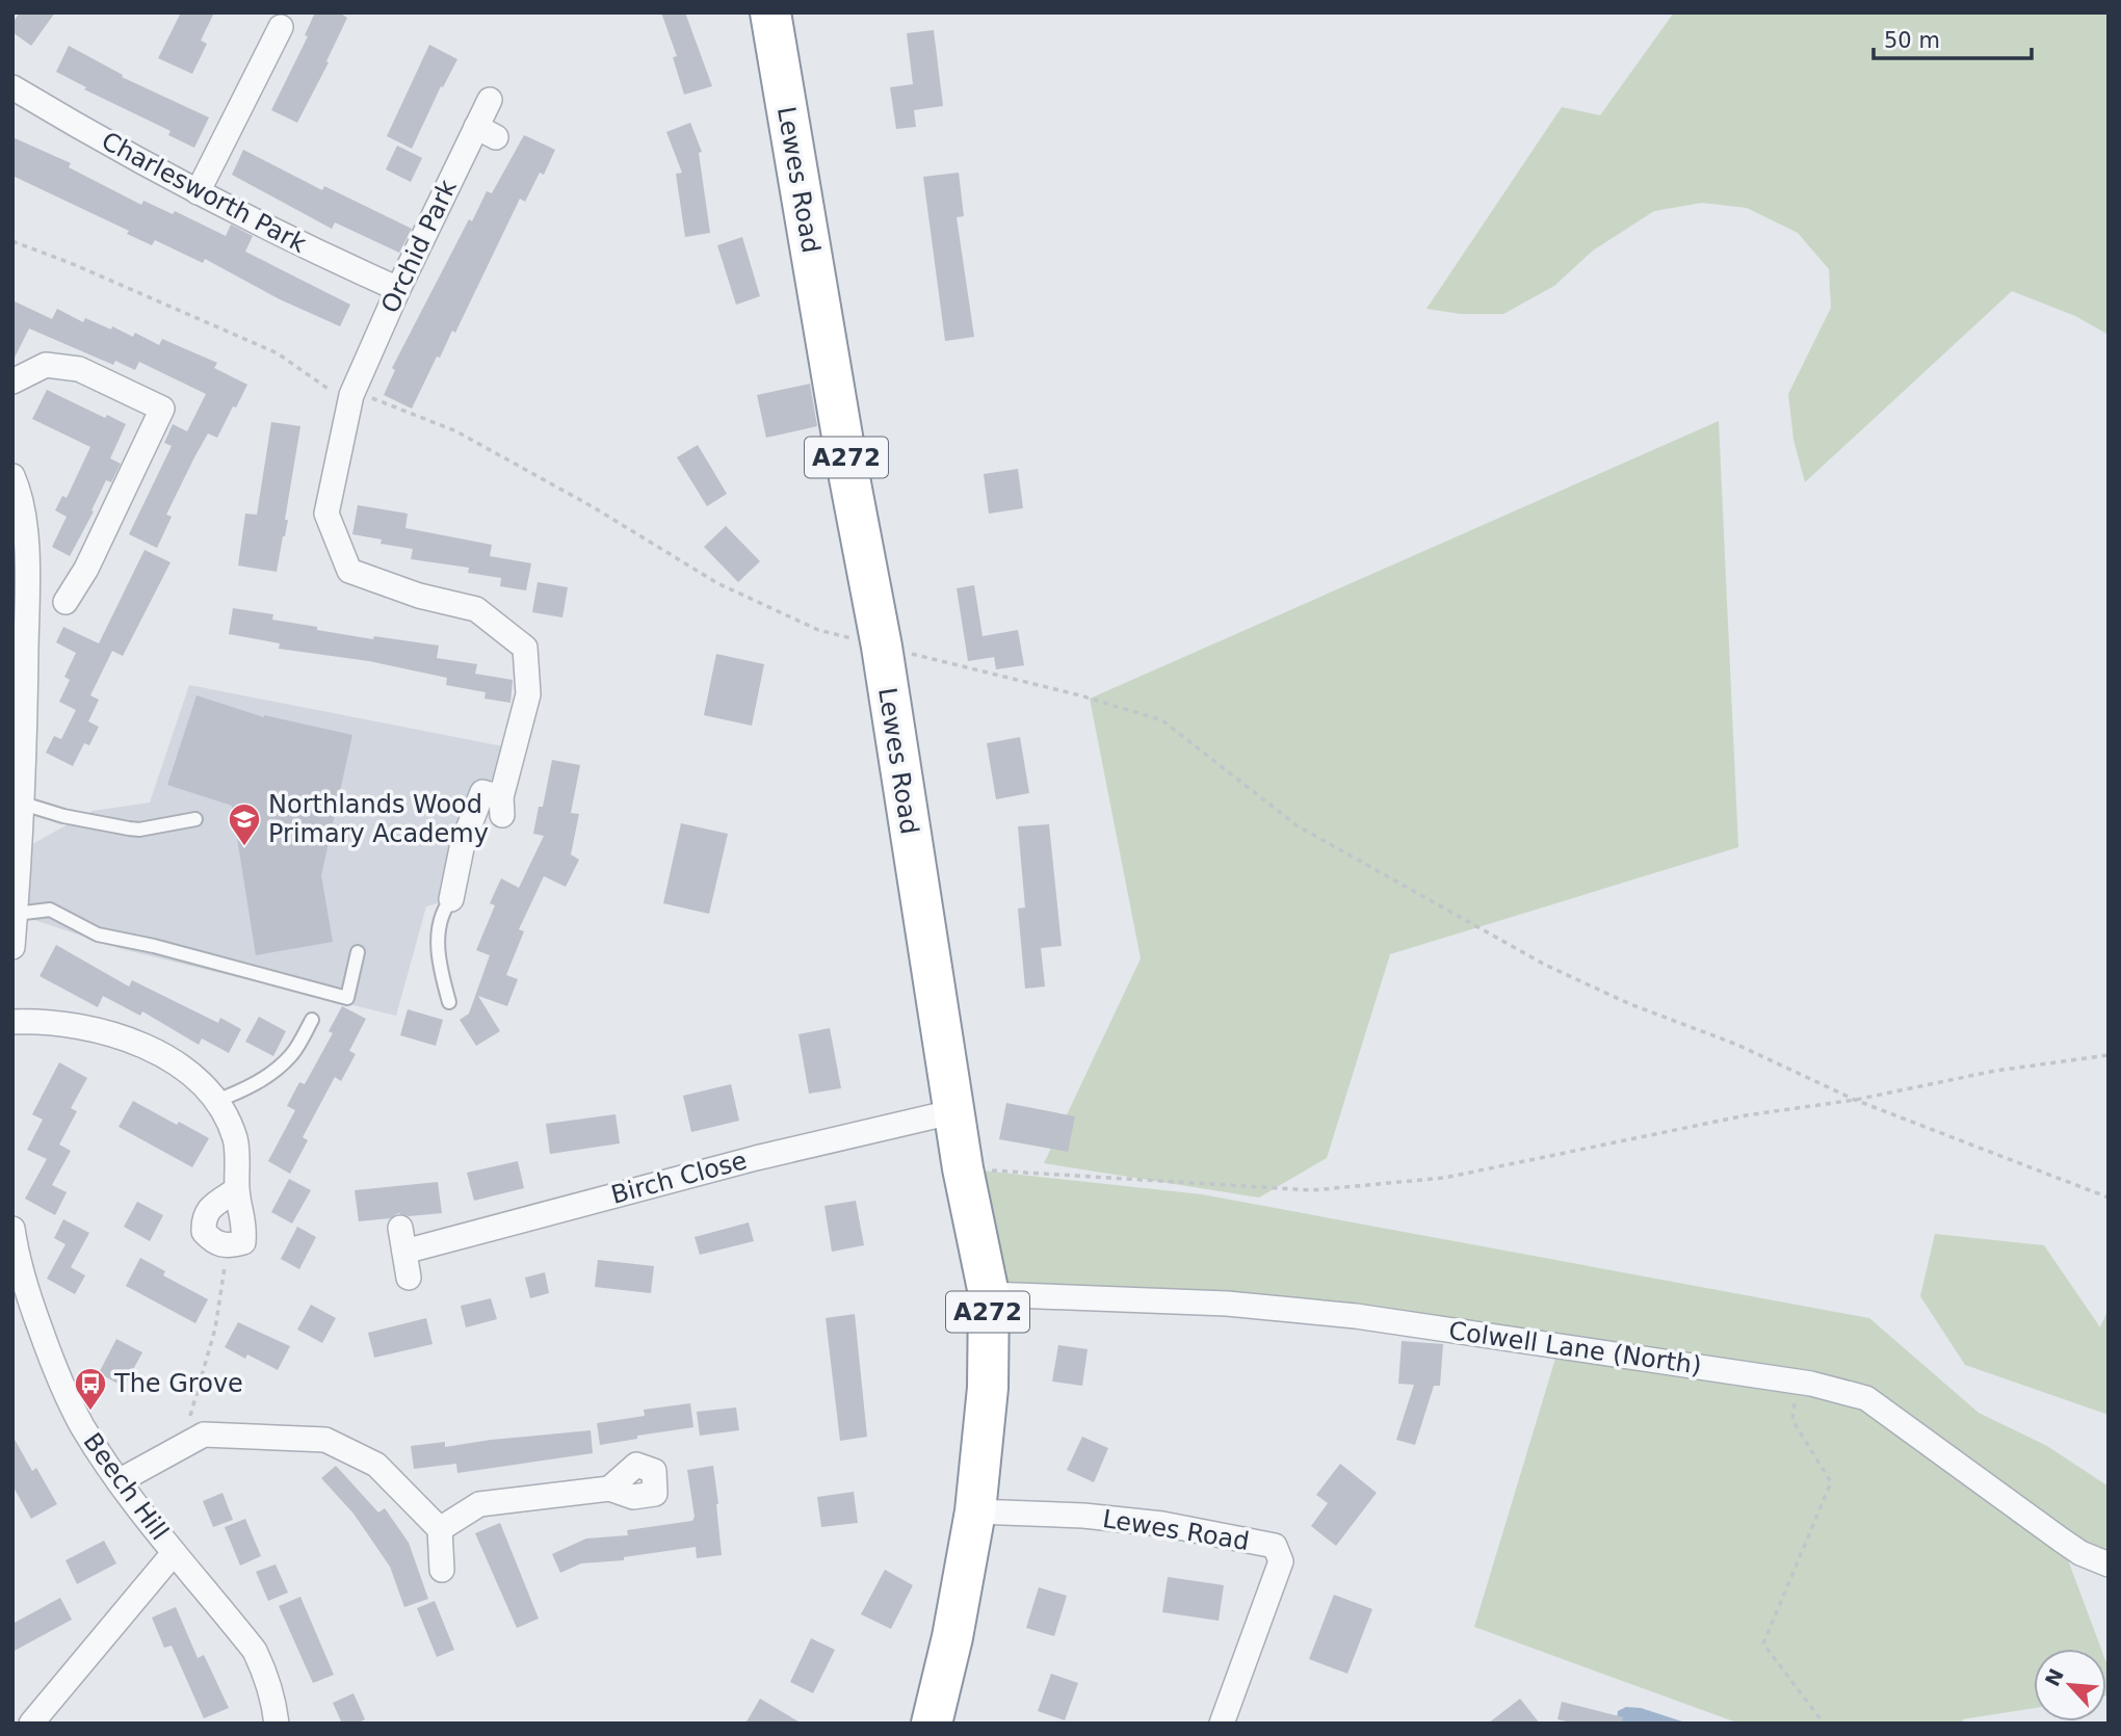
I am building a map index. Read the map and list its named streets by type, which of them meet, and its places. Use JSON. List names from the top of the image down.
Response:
{
  "streets": {
    "highway": ["Lewes Road", "A272"],
    "street": [
      "Charlesworth Park",
      "Orchid Park",
      "Birch Close",
      "Colwell Lane (North)",
      "Beech Hill"
    ]
  },
  "crossings": [
    ["Lewes Road", "Birch Close"],
    ["Lewes Road", "Colwell Lane (North)"],
    ["Charlesworth Park", "Orchid Park"]
  ],
  "places": {
    "school or university": ["Northlands Wood Primary Academy"],
    "bus stop": ["The Grove"]
  },
  "scale_bar": "50 m",
  "north": "top left"
}
